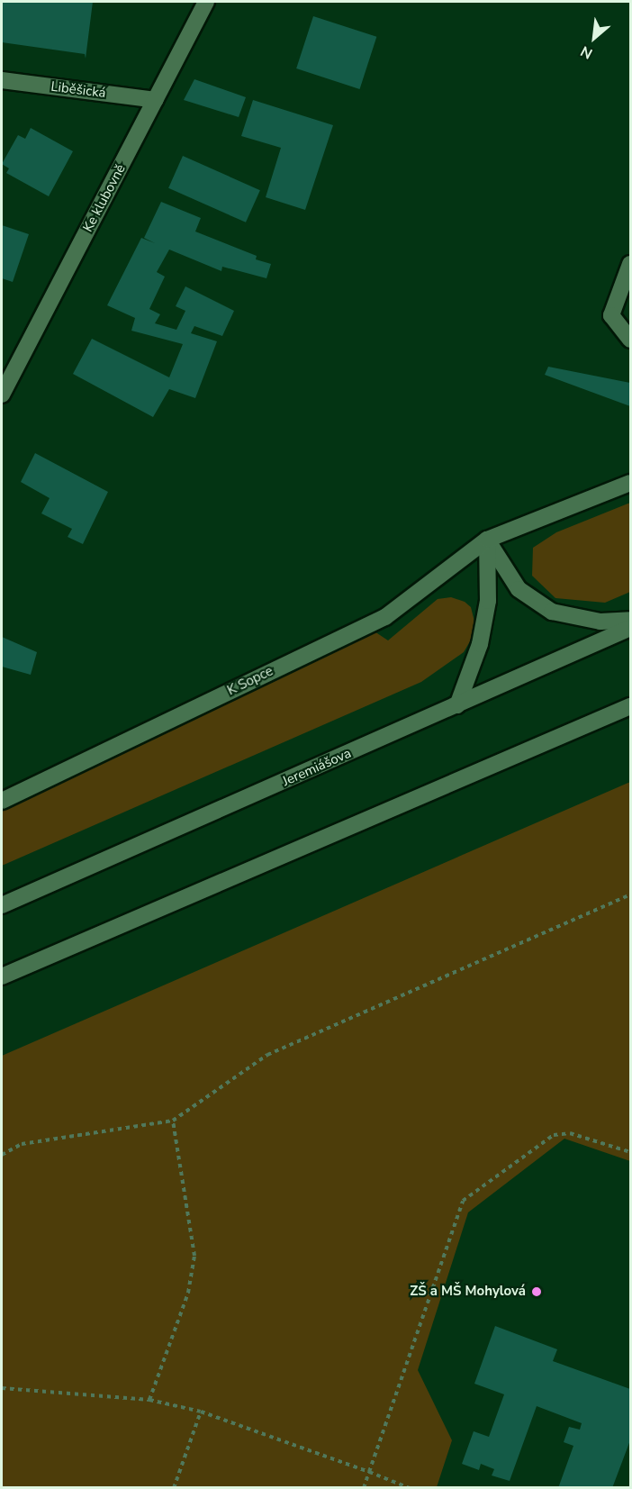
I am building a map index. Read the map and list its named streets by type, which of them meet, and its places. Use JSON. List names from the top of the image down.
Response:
{
  "streets": {
    "main road": [
      "Liběšická",
      "Ke klubovně",
      "K Sopce",
      "Jeremiášova"
    ]
  },
  "crossings": [
    ["Liběšická", "Ke klubovně"]
  ],
  "places": ["ZŠ a MŠ Mohylová"],
  "north": "bottom left"
}
